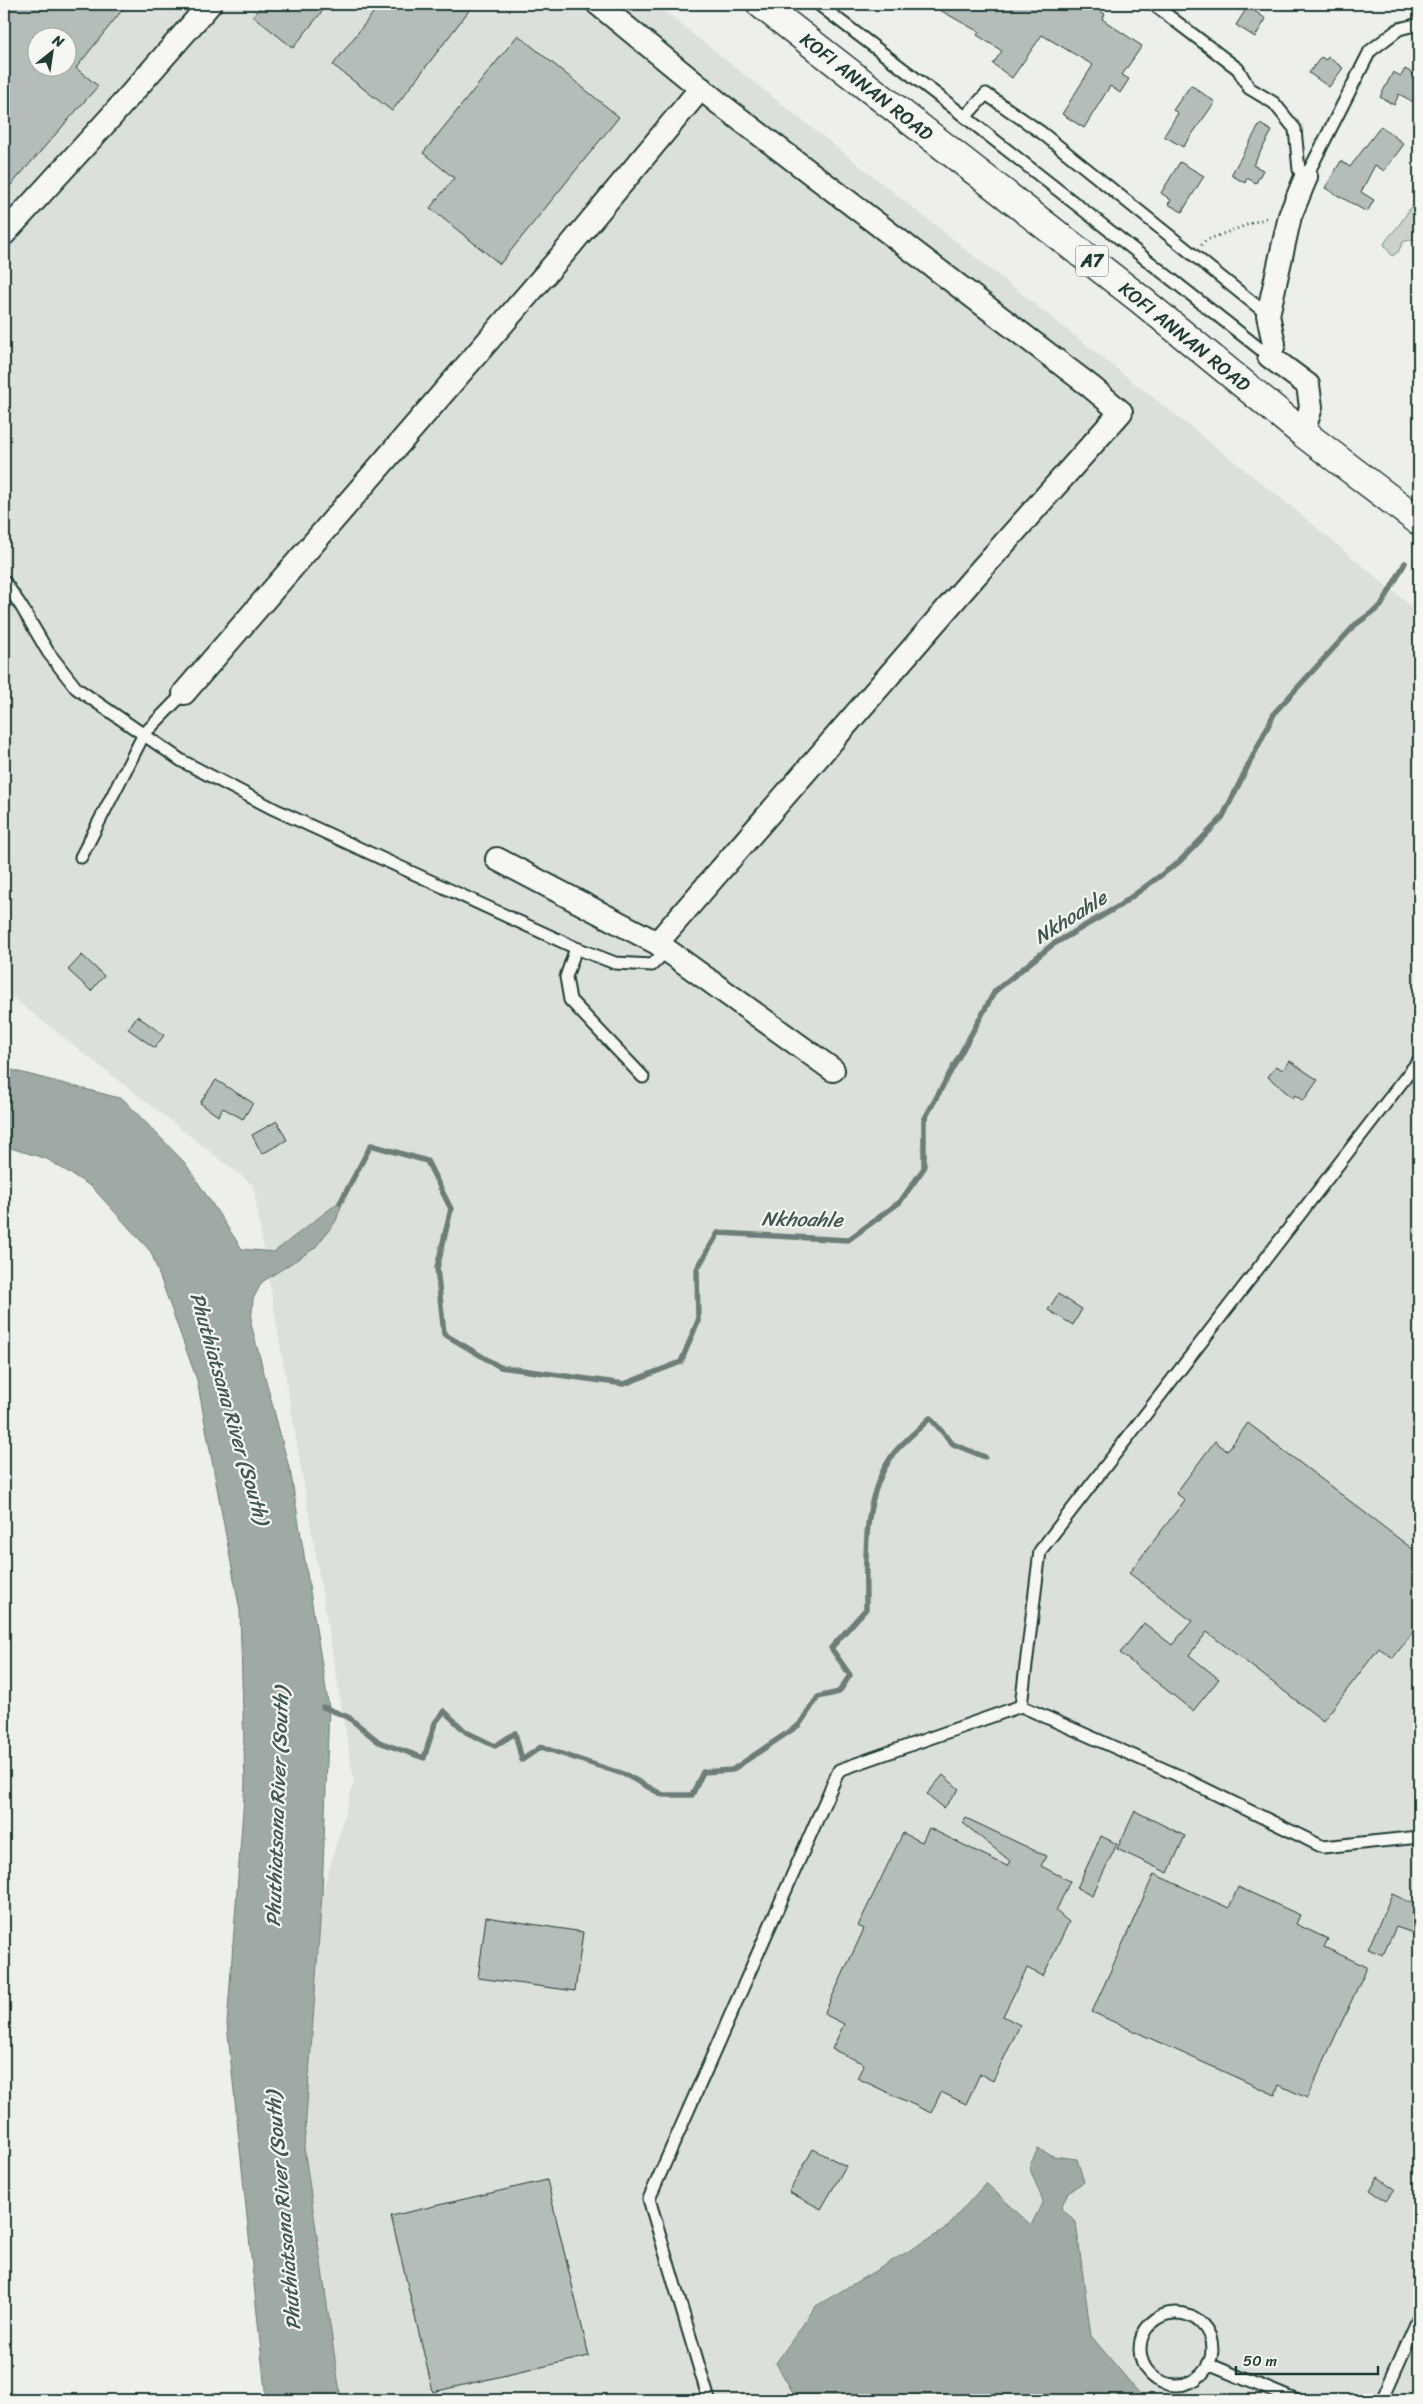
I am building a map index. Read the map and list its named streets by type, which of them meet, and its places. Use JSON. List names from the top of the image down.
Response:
{
  "streets": {
    "main road": ["KOFI ANNAN ROAD", "A7"]
  },
  "water": ["Nkhoahle", "Phuthiatsana River (South)"],
  "scale_bar": "50 m",
  "north": "top right"
}
